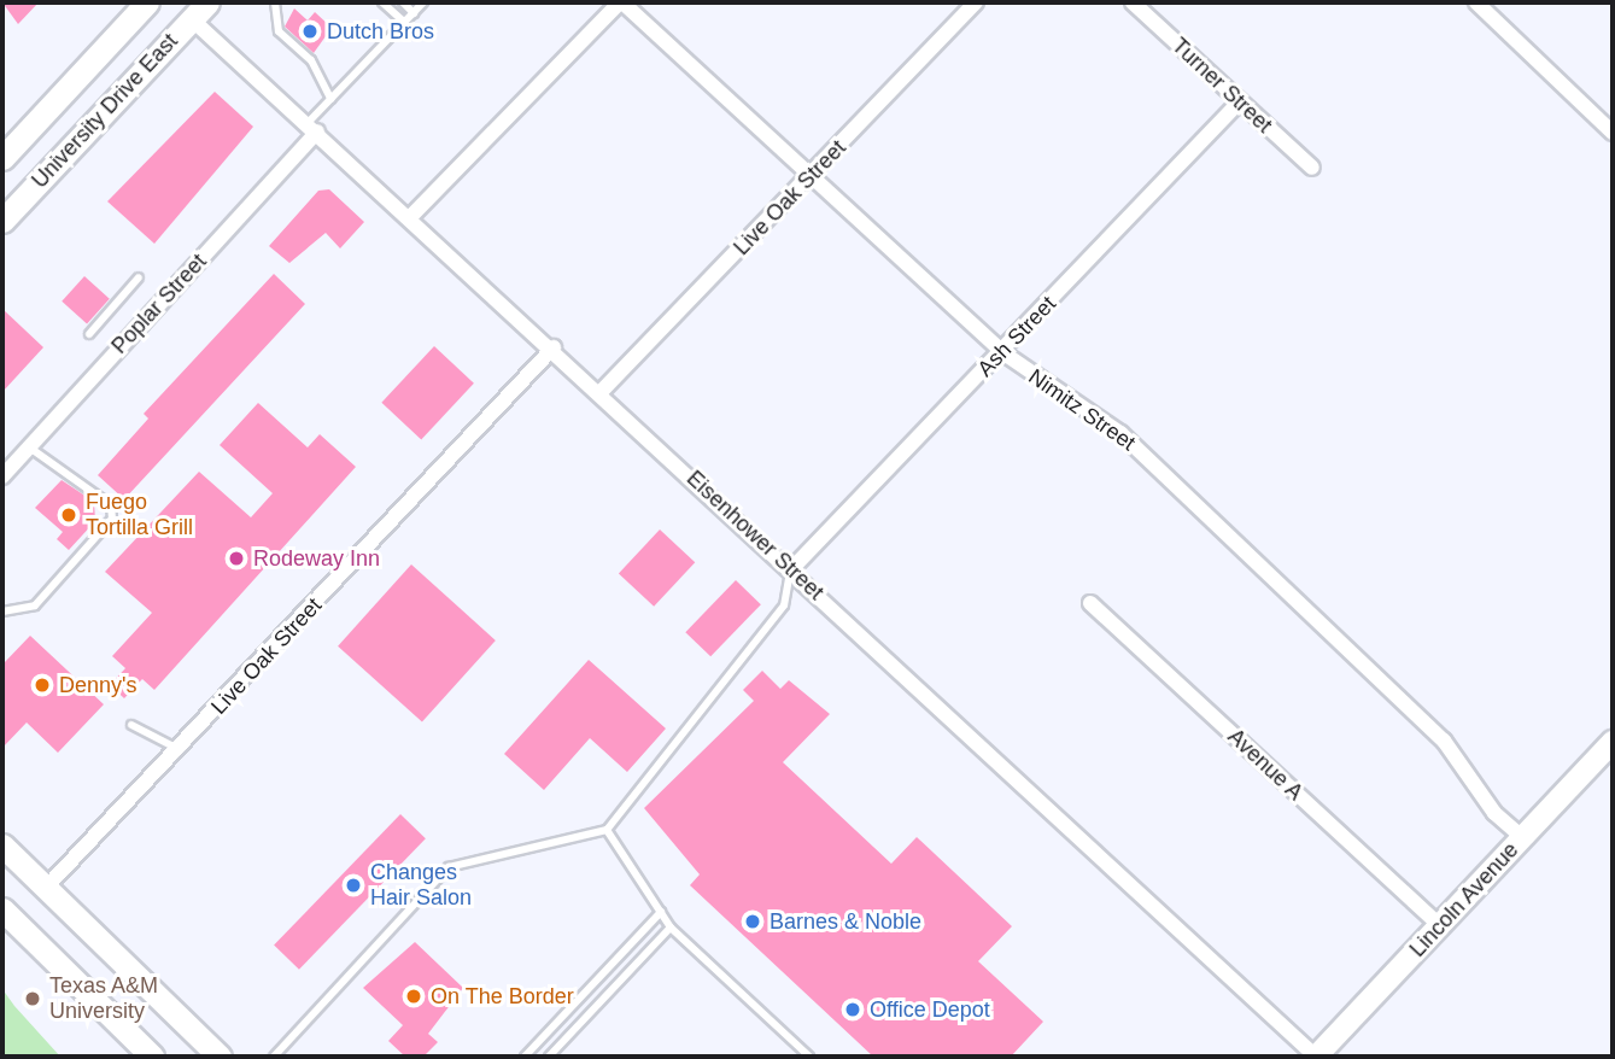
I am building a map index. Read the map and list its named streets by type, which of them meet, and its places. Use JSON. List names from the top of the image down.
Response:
{
  "streets": {
    "main road": ["University Drive East"],
    "street": [
      "Turner Street",
      "Live Oak Street",
      "Poplar Street",
      "Ash Street",
      "Nimitz Street",
      "Eisenhower Street",
      "Avenue A",
      "Lincoln Avenue"
    ]
  },
  "crossings": [
    ["Turner Street", "Ash Street"],
    ["University Drive East", "Eisenhower Street"],
    ["Live Oak Street", "Nimitz Street"],
    ["Live Oak Street", "Eisenhower Street"],
    ["Poplar Street", "Eisenhower Street"],
    ["Ash Street", "Nimitz Street"],
    ["Ash Street", "Eisenhower Street"],
    ["Nimitz Street", "Lincoln Avenue"],
    ["Eisenhower Street", "Lincoln Avenue"],
    ["Avenue A", "Lincoln Avenue"]
  ],
  "places": [
    "Dutch Bros",
    "Fuego Tortilla Grill",
    "Rodeway Inn",
    "Denny's",
    "Changes Hair Salon",
    "Barnes & Noble",
    "On The Border",
    "Texas A&M University",
    "Office Depot"
  ]
}
